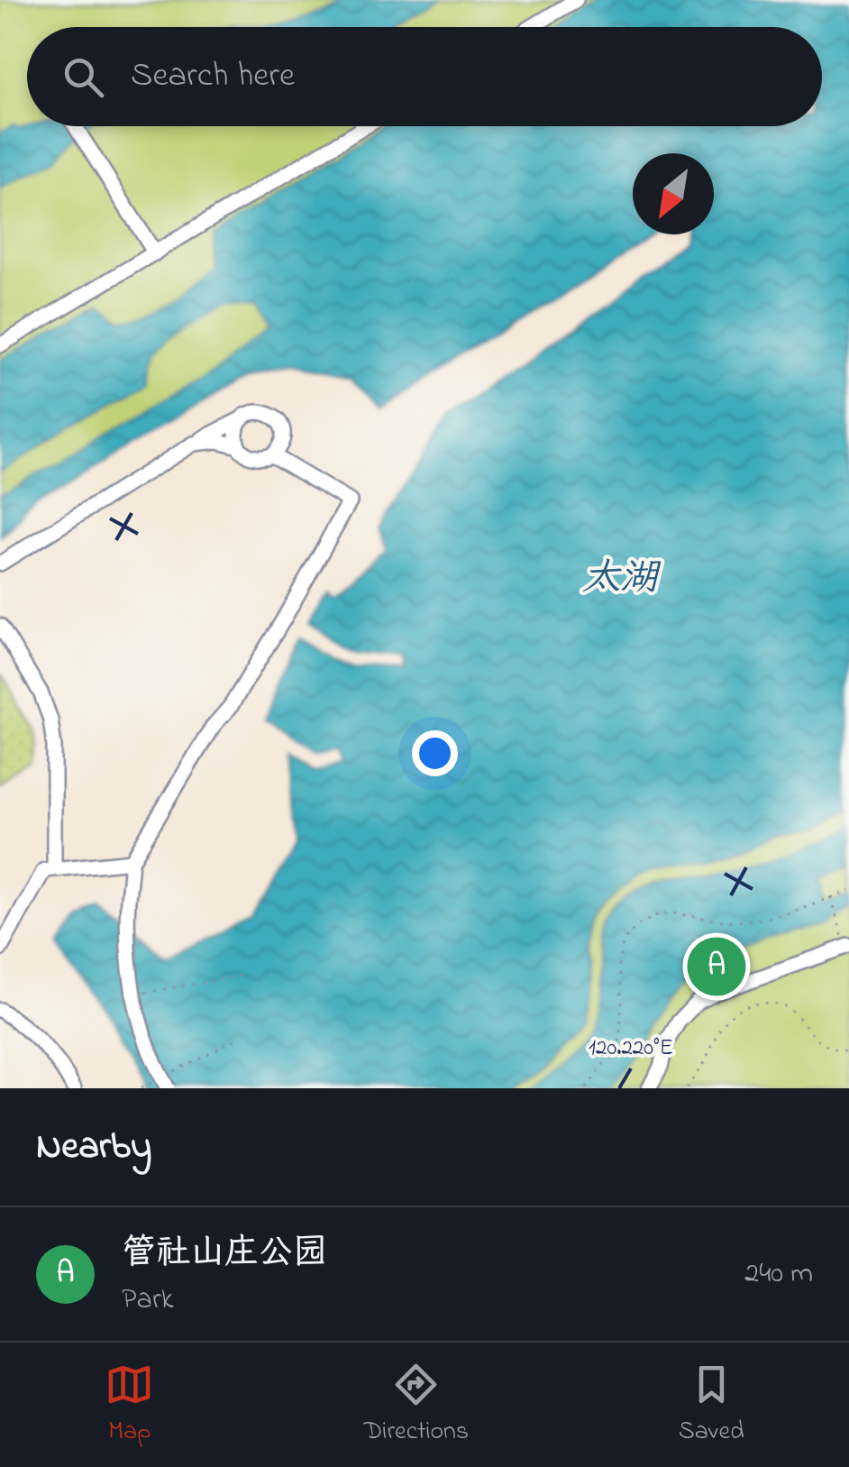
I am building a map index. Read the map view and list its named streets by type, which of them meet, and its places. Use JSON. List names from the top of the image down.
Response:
{
  "water": ["太湖"],
  "north": "bottom left",
  "page": {
    "search": "Search here",
    "pins": "A",
    "heading": "Nearby",
    "list": [
      {
        "mark": "A",
        "name": "管社山庄公园",
        "note": "Park",
        "value": "240 m"
      }
    ],
    "nav": ["Map", "Directions", "Saved"]
  },
  "coordinates": ["120.220°E"]
}
